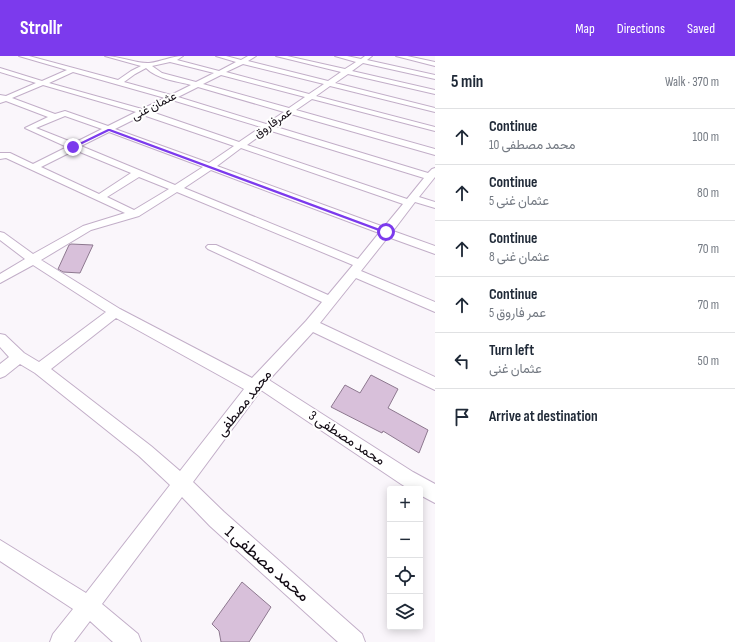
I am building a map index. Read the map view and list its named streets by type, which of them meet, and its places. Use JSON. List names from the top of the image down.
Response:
{
  "streets": {
    "street": [
      "عثمان غنی",
      "عمرفاروق",
      "محمد مصطفی",
      "محمد مصطفی 3",
      "محمد مصطفی 1"
    ]
  },
  "crossings": [
    ["محمد مصطفی", "محمد مصطفی 3"],
    ["محمد مصطفی", "محمد مصطفی 1"]
  ],
  "page": {
    "header": "Strollr",
    "nav": ["Map", "Directions", "Saved"],
    "heading": ["5 min", "Walk · 370 m"],
    "list": [
      ["Continue", "محمد مصطفی 10", "100 m"],
      ["Continue", "عثمان غنی 5", "80 m"],
      ["Continue", "عثمان غنی 8", "70 m"],
      ["Continue", "عمر فاروق 5", "70 m"],
      ["Turn left", "عثمان غنی", "50 m"],
      "Arrive at destination"
    ],
    "map_buttons": ["+", "−"]
  }
}
